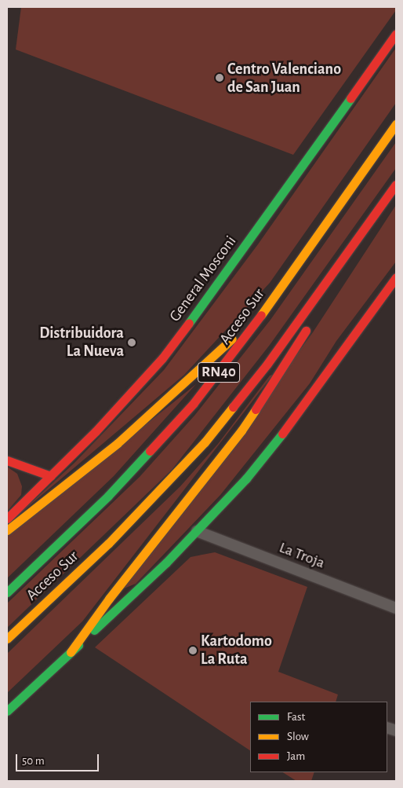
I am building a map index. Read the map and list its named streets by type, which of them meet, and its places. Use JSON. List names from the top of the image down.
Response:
{
  "streets": {
    "main road": ["General Mosconi", "Acceso Sur", "RN40"],
    "street": ["La Troja"]
  },
  "places": ["Centro Valenciano de San Juan", "Distribuidora La Nueva", "Kartodomo La Ruta"],
  "legend": ["Fast", "Slow", "Jam"],
  "scale_bar": "50 m"
}
